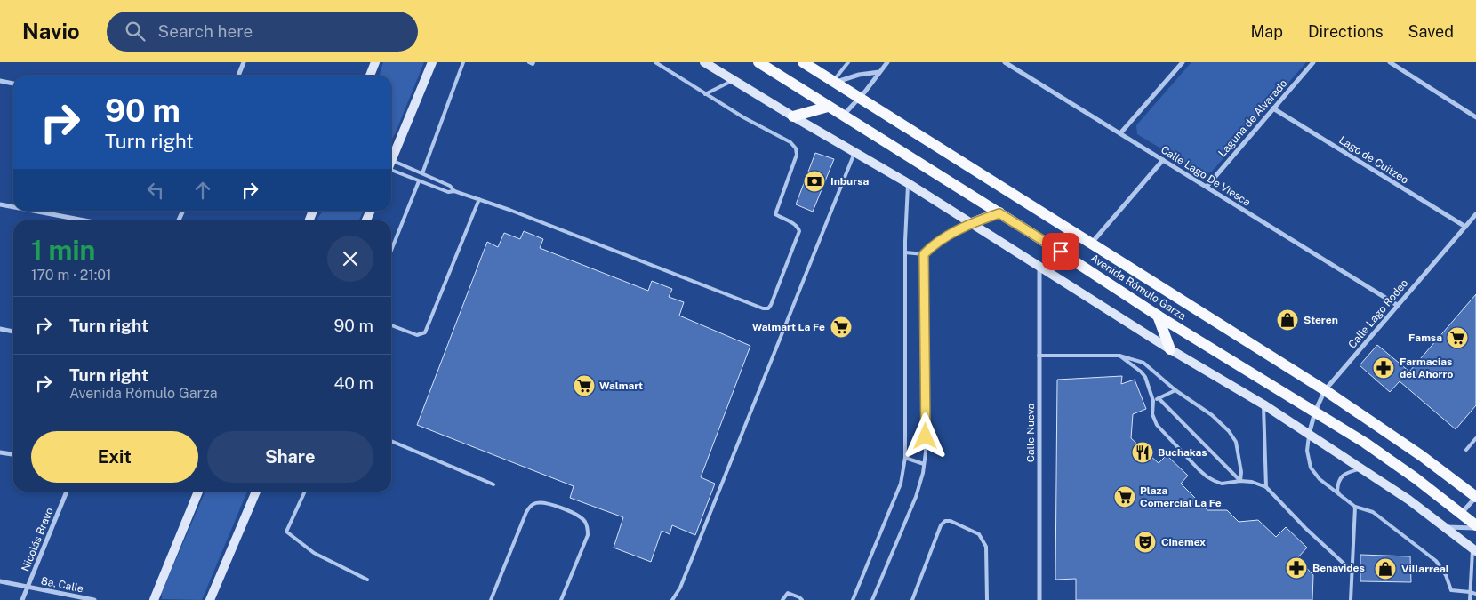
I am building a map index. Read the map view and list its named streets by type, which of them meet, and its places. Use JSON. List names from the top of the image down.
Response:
{
  "streets": {
    "main road": ["Avenida Rómulo Garza"],
    "street": [
      "Laguna de Alvarado",
      "Lago de Cuitzeo",
      "Calle Lago De Viesca",
      "Calle Lago Rodeo",
      "Calle Nueva",
      "Nicolás Bravo",
      "8a. Calle"
    ]
  },
  "crossings": [
    ["Laguna de Alvarado", "Lago de Cuitzeo"],
    ["Laguna de Alvarado", "Calle Lago De Viesca"],
    ["Lago de Cuitzeo", "Calle Lago Rodeo"],
    ["Calle Lago De Viesca", "Calle Lago Rodeo"],
    ["Avenida Rómulo Garza", "Calle Lago Rodeo"],
    ["Nicolás Bravo", "8a. Calle"]
  ],
  "places": {
    "bank": ["Inbursa"],
    "shop": ["Steren", "Villarreal"],
    "supermarket": [
      "Walmart La Fe",
      "Famsa",
      "Walmart",
      "Plaza Comercial La Fe"
    ],
    "pharmacy": ["Farmacias del Ahorro", "Benavides"],
    "restaurant": ["Buchakas"],
    "theatre": ["Cinemex"]
  },
  "page": {
    "header": "Navio",
    "search": "Search here",
    "nav": ["Map", "Directions", "Saved"],
    "turn": ["90 m", "Turn right"],
    "heading": ["1 min", "170 m · 21:01"],
    "list": [
      {
        "name": "Turn right",
        "value": "90 m"
      },
      {
        "name": "Turn right",
        "note": "Avenida Rómulo Garza",
        "value": "40 m"
      }
    ],
    "buttons": ["Exit", "Share"]
  }
}
